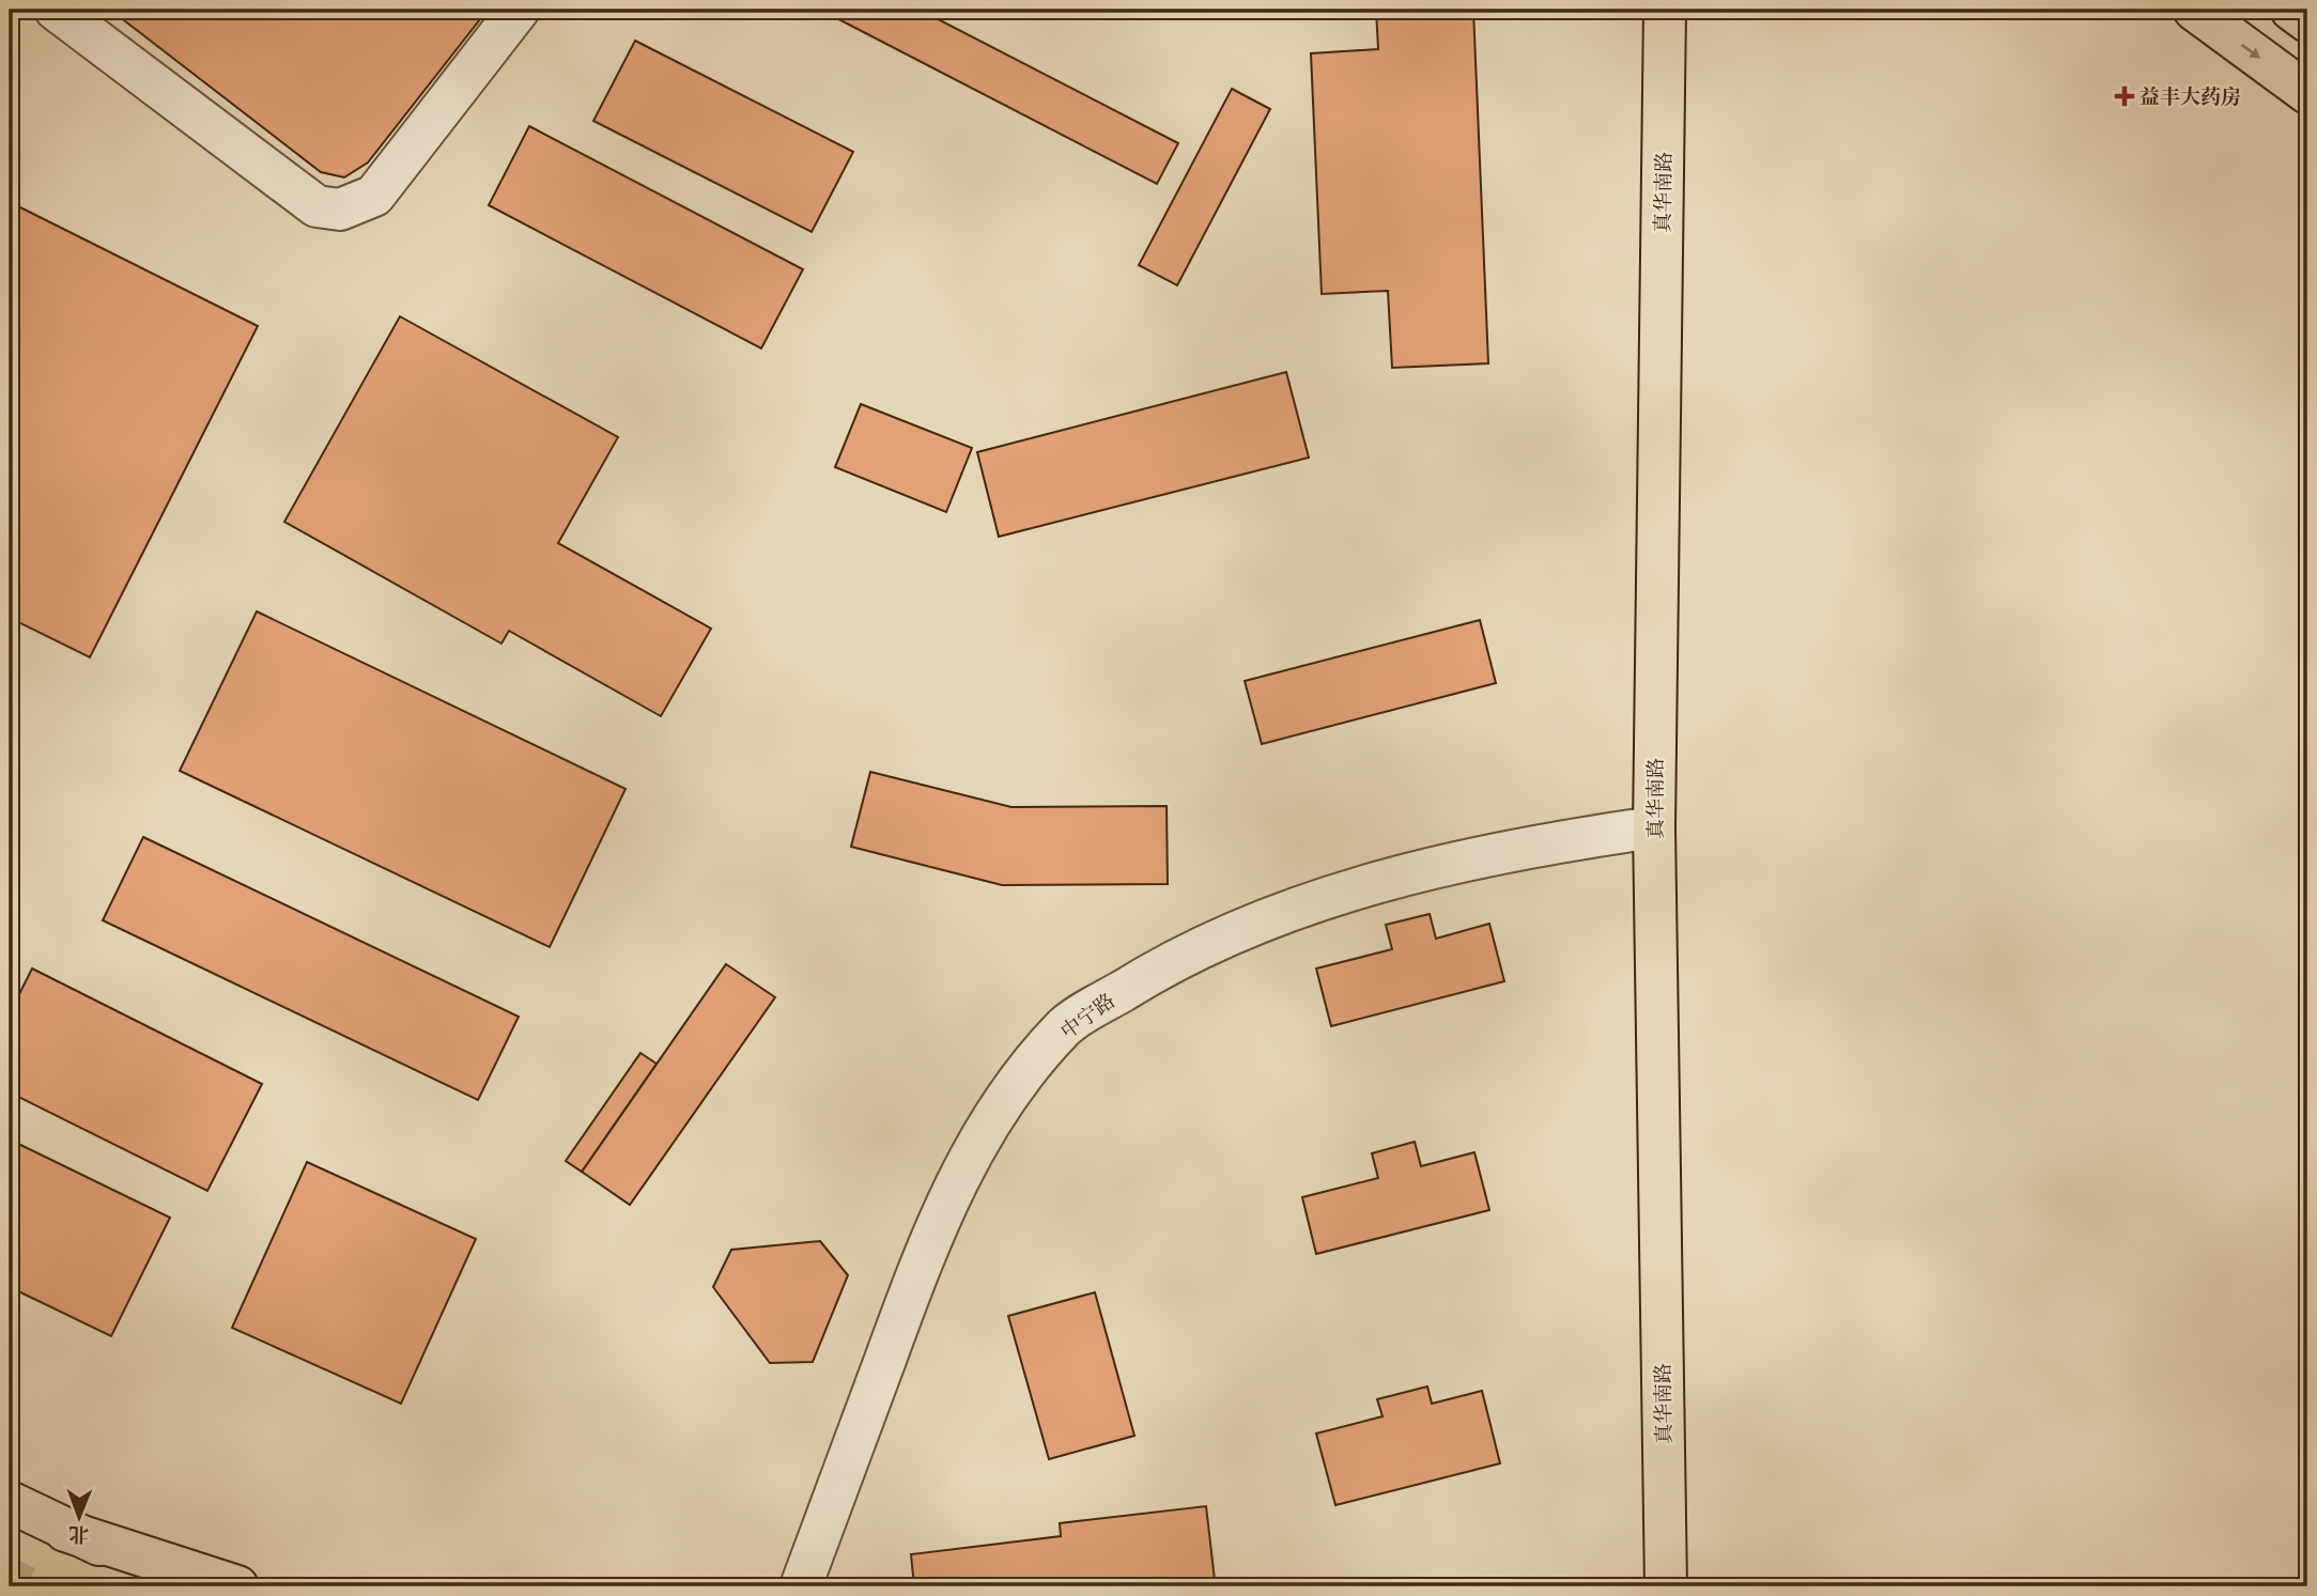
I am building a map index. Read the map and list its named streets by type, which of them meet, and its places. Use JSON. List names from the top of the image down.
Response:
{
  "streets": {
    "main road": ["真华南路"],
    "street": ["中宁路"]
  },
  "crossings": [
    ["真华南路", "中宁路"]
  ],
  "places": {
    "health": ["益丰大药房"]
  },
  "north": "bottom"
}
